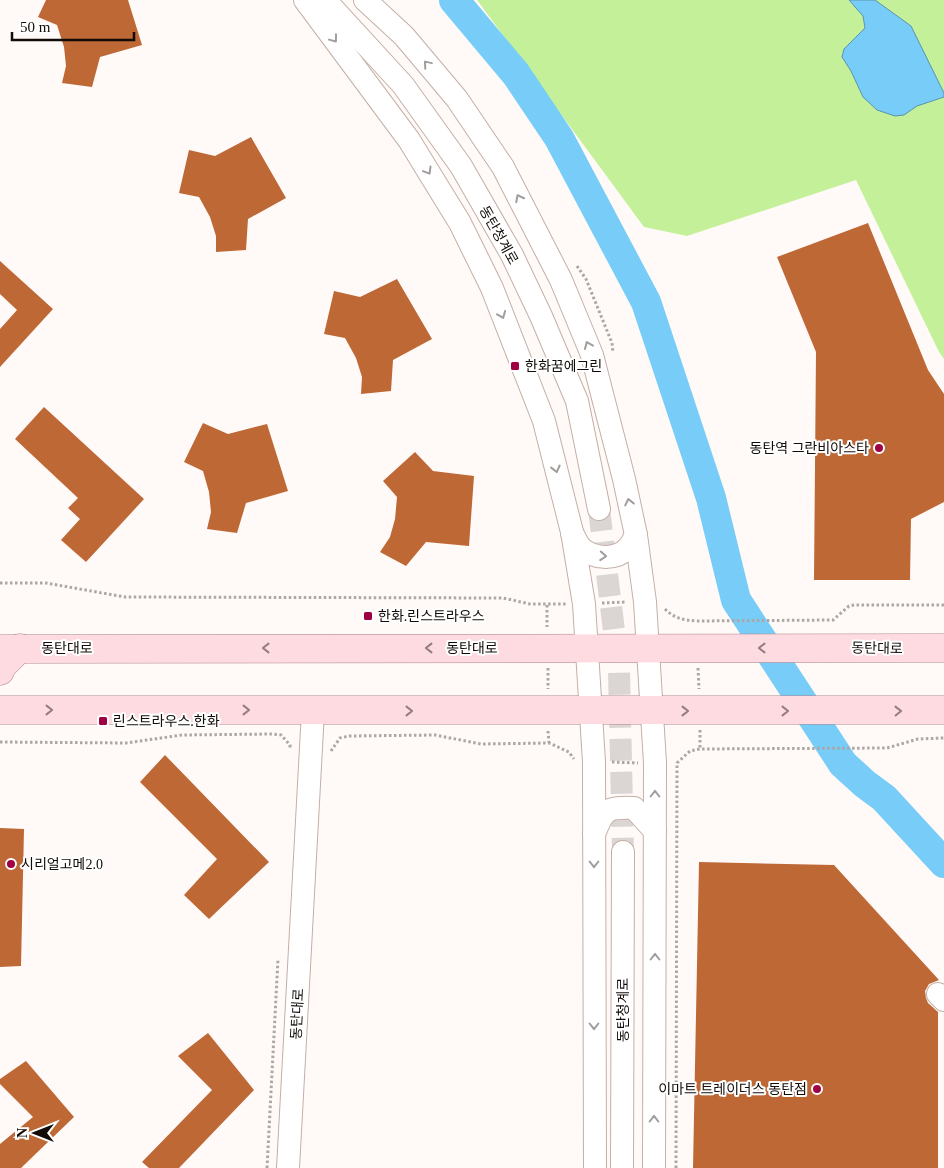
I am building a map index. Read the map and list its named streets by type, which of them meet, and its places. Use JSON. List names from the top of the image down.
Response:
{
  "streets": {
    "main road": ["동탄대로"],
    "street": ["동탄청계로"]
  },
  "places": {
    "transit": ["한화꿈에그린", "한화.린스트라우스", "린스트라우스.한화"],
    "other": ["동탄역 그란비아스타", "시리얼고메2.0", "이마트 트레이더스 동탄점"]
  },
  "scale_bar": "50 m",
  "north": "left"
}
